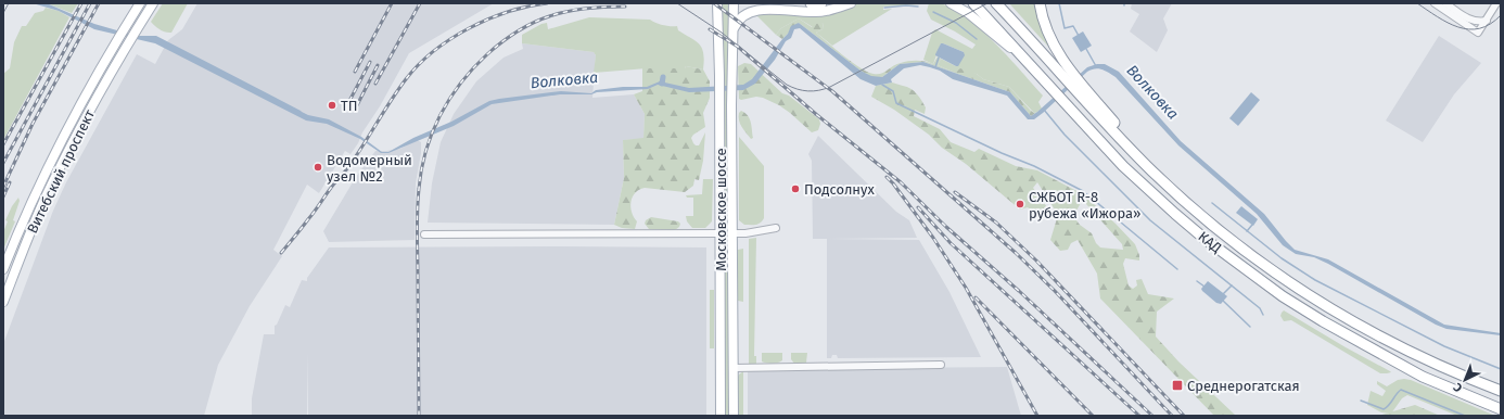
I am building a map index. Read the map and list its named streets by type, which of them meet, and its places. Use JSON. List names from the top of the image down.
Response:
{
  "streets": {
    "highway": ["КАД"],
    "main road": ["Витебский проспект", "Московское шоссе"]
  },
  "water": ["Волковка"],
  "places": {
    "other": [
      "ТП",
      "Водомерный узел №2",
      "Подсолнух",
      "СЖБОТ R-8 рубежа «Ижора»"
    ],
    "transit": ["Среднерогатская"]
  },
  "north": "bottom left"
}
